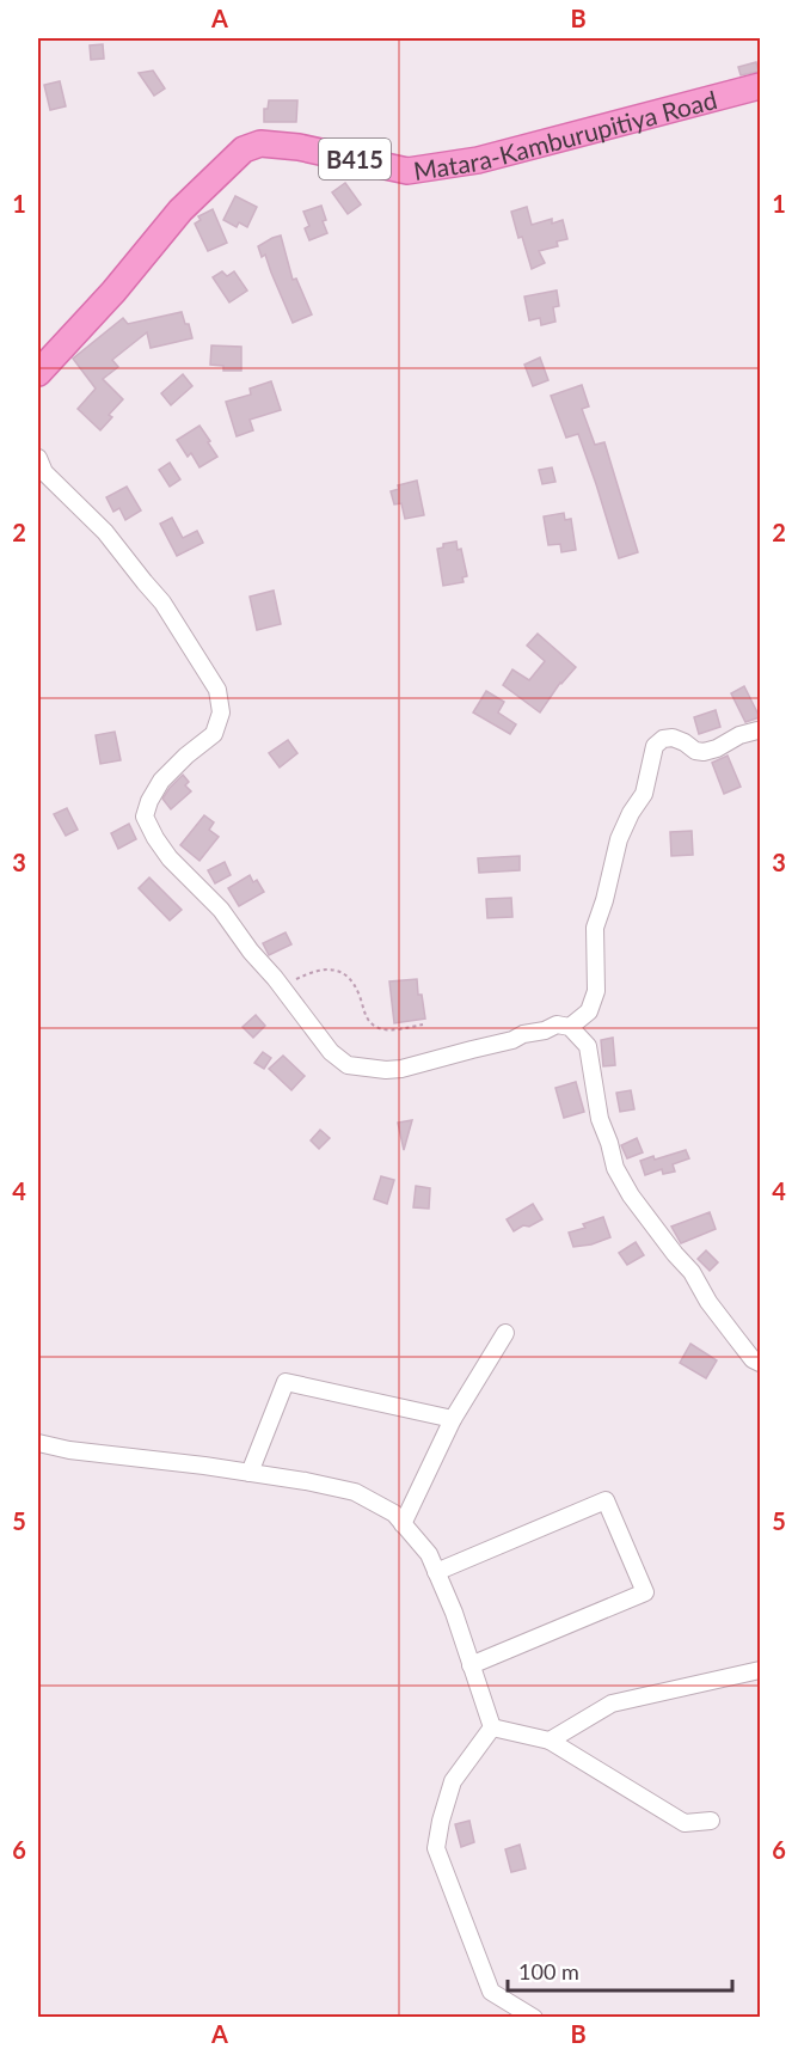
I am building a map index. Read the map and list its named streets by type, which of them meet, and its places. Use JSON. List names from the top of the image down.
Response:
{
  "streets": {
    "main road": ["Matara-Kamburupitiya Road", "B415"]
  },
  "scale_bar": "100 m",
  "grid": {
    "columns": ["A", "B"],
    "rows": [
      "1",
      "2",
      "3",
      "4",
      "5",
      "6"
    ]
  }
}
